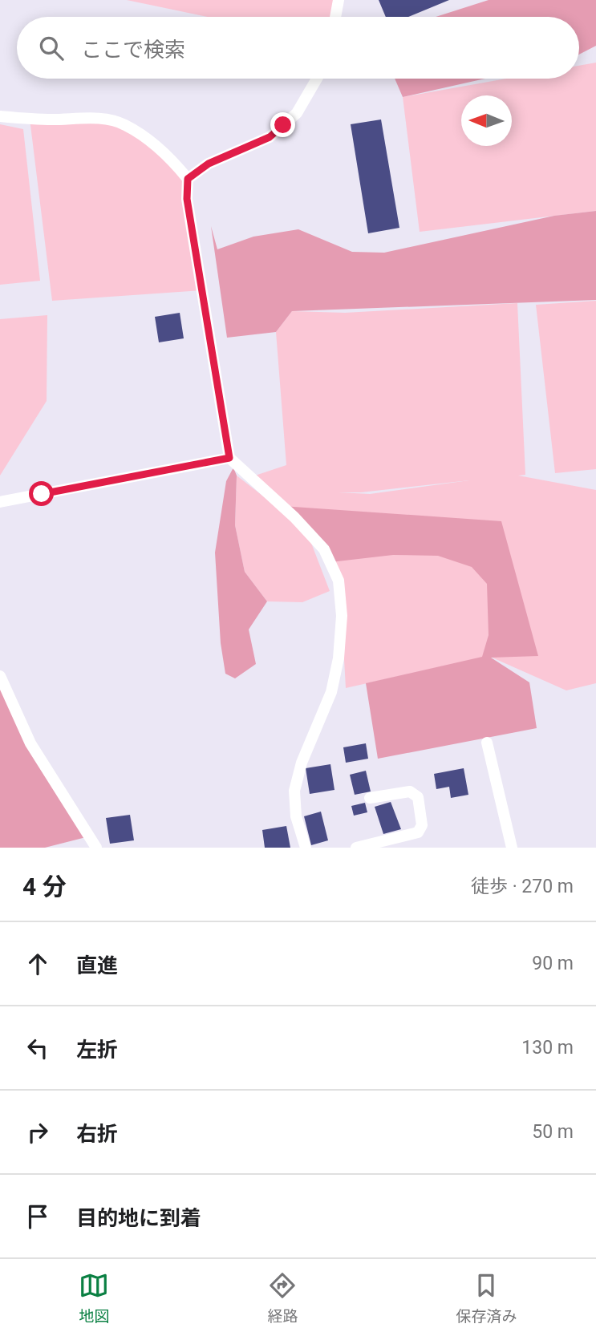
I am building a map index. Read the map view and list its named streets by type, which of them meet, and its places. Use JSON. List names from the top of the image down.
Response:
{
  "north": "left",
  "page": {
    "search": "ここで検索",
    "heading": ["4 分", "徒歩 · 270 m"],
    "list": [
      ["直進", "90 m"],
      ["左折", "130 m"],
      ["右折", "50 m"],
      "目的地に到着"
    ],
    "nav": ["地図", "経路", "保存済み"]
  }
}
